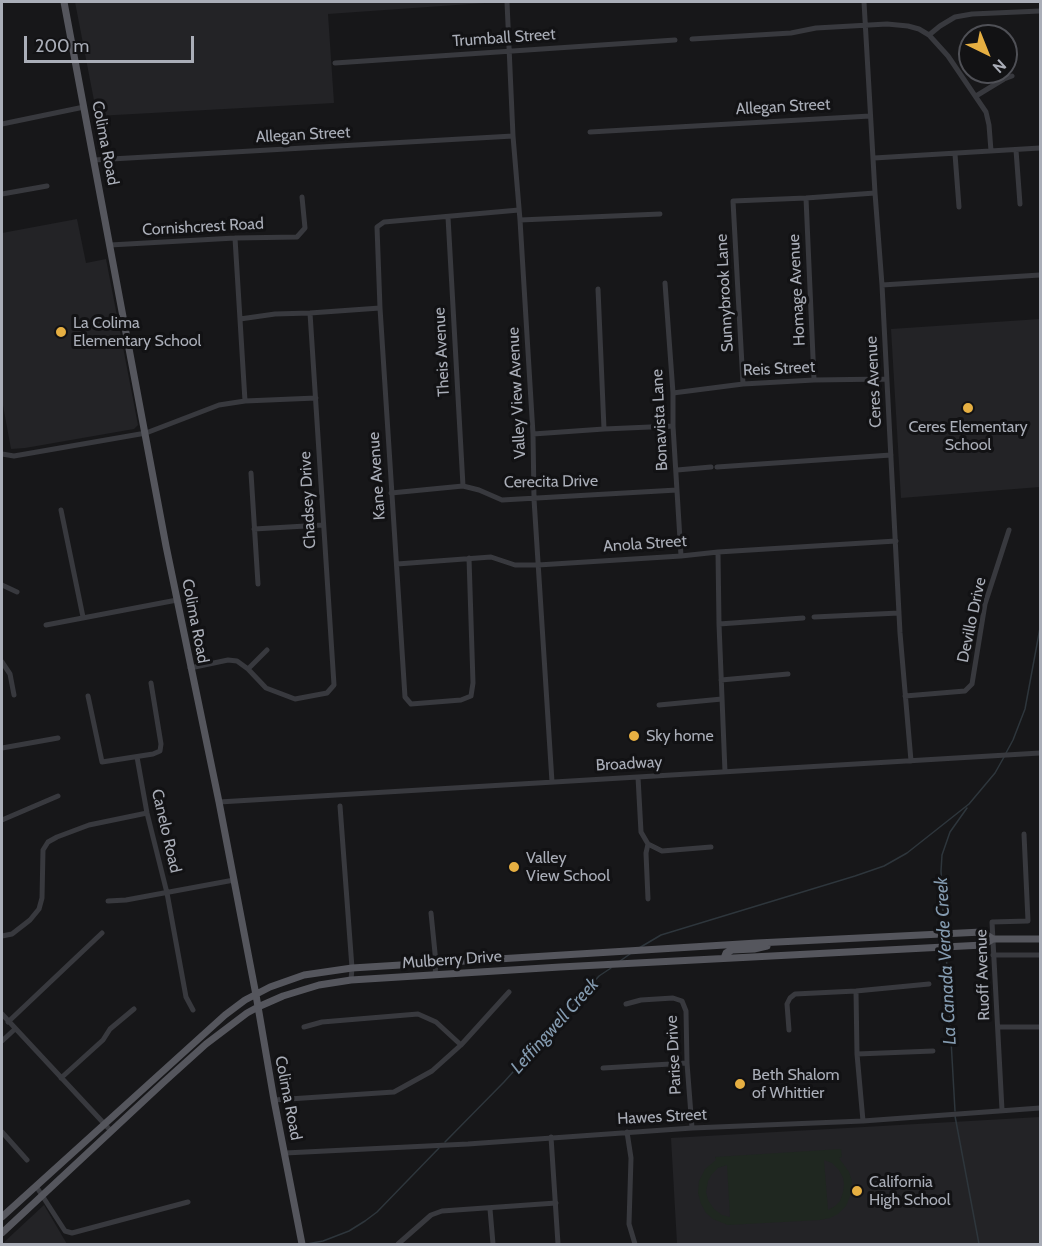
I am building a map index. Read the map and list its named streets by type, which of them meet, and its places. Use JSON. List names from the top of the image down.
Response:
{
  "streets": {
    "main road": ["Colima Road", "Mulberry Drive"],
    "street": [
      "Trumball Street",
      "Allegan Street",
      "Cornishcrest Road",
      "Homage Avenue",
      "Sunnybrook Lane",
      "Theis Avenue",
      "Reis Street",
      "Ceres Avenue",
      "Valley View Avenue",
      "Bonavista Lane",
      "Kane Avenue",
      "Cerecita Drive",
      "Chadsey Drive",
      "Anola Street",
      "Devillo Drive",
      "Broadway",
      "Canelo Road",
      "Ruoff Avenue",
      "Parise Drive",
      "Hawes Street"
    ]
  },
  "crossings": [
    ["Trumball Street", "Valley View Avenue"],
    ["Allegan Street", "Colima Road"],
    ["Allegan Street", "Ceres Avenue"],
    ["Allegan Street", "Valley View Avenue"],
    ["Colima Road", "Cornishcrest Road"],
    ["Colima Road", "Broadway"],
    ["Colima Road", "Mulberry Drive"],
    ["Colima Road", "Hawes Street"],
    ["Homage Avenue", "Sunnybrook Lane"],
    ["Homage Avenue", "Reis Street"],
    ["Sunnybrook Lane", "Reis Street"],
    ["Theis Avenue", "Kane Avenue"],
    ["Theis Avenue", "Cerecita Drive"],
    ["Reis Street", "Ceres Avenue"],
    ["Reis Street", "Bonavista Lane"],
    ["Ceres Avenue", "Anola Street"],
    ["Ceres Avenue", "Devillo Drive"],
    ["Ceres Avenue", "Broadway"],
    ["Valley View Avenue", "Cerecita Drive"],
    ["Valley View Avenue", "Anola Street"],
    ["Valley View Avenue", "Broadway"],
    ["Bonavista Lane", "Cerecita Drive"],
    ["Bonavista Lane", "Anola Street"],
    ["Kane Avenue", "Cerecita Drive"],
    ["Kane Avenue", "Anola Street"],
    ["Mulberry Drive", "Ruoff Avenue"],
    ["Ruoff Avenue", "Hawes Street"],
    ["Parise Drive", "Hawes Street"]
  ],
  "water": ["La Canada Verde Creek", "Leffingwell Creek"],
  "places": [
    "La Colima Elementary School",
    "Ceres Elementary School",
    "Sky home",
    "Valley View School",
    "Beth Shalom of Whittier",
    "California High School"
  ],
  "scale_bar": "200 m",
  "north": "bottom right"
}
